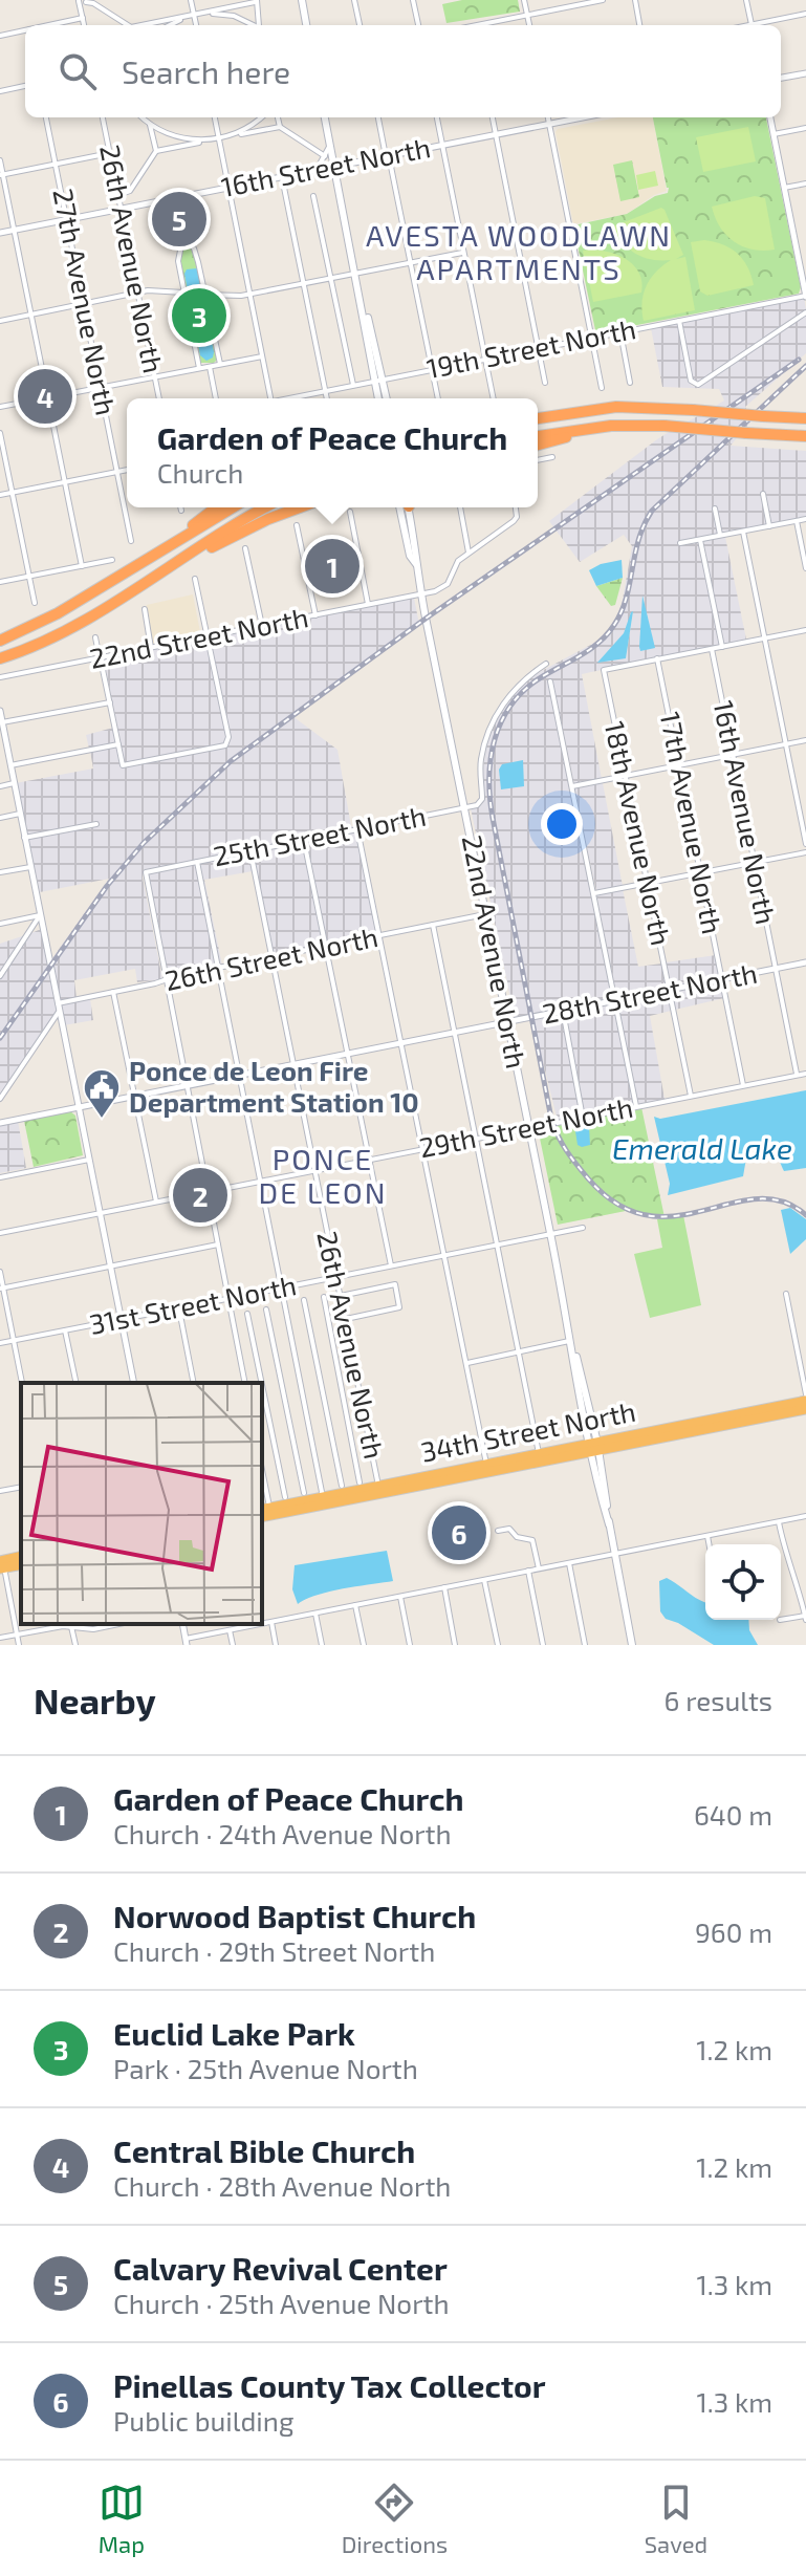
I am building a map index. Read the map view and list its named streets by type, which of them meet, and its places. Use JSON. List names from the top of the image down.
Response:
{
  "streets": {
    "highway": ["34th Street North"],
    "main road": ["22nd Avenue North"],
    "street": [
      "16th Street North",
      "26th Avenue North",
      "27th Avenue North",
      "19th Street North",
      "22nd Street North",
      "16th Avenue North",
      "17th Avenue North",
      "18th Avenue North",
      "25th Street North",
      "26th Street North",
      "28th Street North",
      "29th Street North",
      "31st Street North"
    ]
  },
  "crossings": [
    ["16th Street North", "26th Avenue North"],
    ["16th Street North", "27th Avenue North"],
    ["26th Avenue North", "25th Street North"],
    ["26th Avenue North", "26th Street North"],
    ["26th Avenue North", "28th Street North"],
    ["26th Avenue North", "29th Street North"],
    ["26th Avenue North", "31st Street North"],
    ["26th Avenue North", "34th Street North"],
    ["22nd Street North", "22nd Avenue North"],
    ["16th Avenue North", "28th Street North"],
    ["16th Avenue North", "29th Street North"],
    ["17th Avenue North", "18th Avenue North"],
    ["17th Avenue North", "28th Street North"],
    ["17th Avenue North", "29th Street North"],
    ["18th Avenue North", "28th Street North"],
    ["18th Avenue North", "29th Street North"],
    ["25th Street North", "22nd Avenue North"],
    ["25th Street North", "26th Street North"],
    ["22nd Avenue North", "26th Street North"],
    ["22nd Avenue North", "28th Street North"],
    ["22nd Avenue North", "29th Street North"],
    ["22nd Avenue North", "31st Street North"],
    ["22nd Avenue North", "34th Street North"]
  ],
  "districts": ["AVESTA WOODLAWN APARTMENTS", "PONCE DE LEON"],
  "water": ["Emerald Lake"],
  "places": {
    "public building": ["Ponce de Leon Fire Department Station 10"]
  },
  "page": {
    "search": "Search here",
    "pins": [
      "5",
      "3",
      "4",
      "1",
      "2",
      "6"
    ],
    "popup": ["Garden of Peace Church", "Church"],
    "heading": ["Nearby", "6 results"],
    "list": [
      {
        "mark": "1",
        "name": "Garden of Peace Church",
        "note": "Church · 24th Avenue North",
        "value": "640 m"
      },
      {
        "mark": "2",
        "name": "Norwood Baptist Church",
        "note": "Church · 29th Street North",
        "value": "960 m"
      },
      {
        "mark": "3",
        "name": "Euclid Lake Park",
        "note": "Park · 25th Avenue North",
        "value": "1.2 km"
      },
      {
        "mark": "4",
        "name": "Central Bible Church",
        "note": "Church · 28th Avenue North",
        "value": "1.2 km"
      },
      {
        "mark": "5",
        "name": "Calvary Revival Center",
        "note": "Church · 25th Avenue North",
        "value": "1.3 km"
      },
      {
        "mark": "6",
        "name": "Pinellas County Tax Collector",
        "note": "Public building",
        "value": "1.3 km"
      }
    ],
    "nav": ["Map", "Directions", "Saved"]
  }
}
